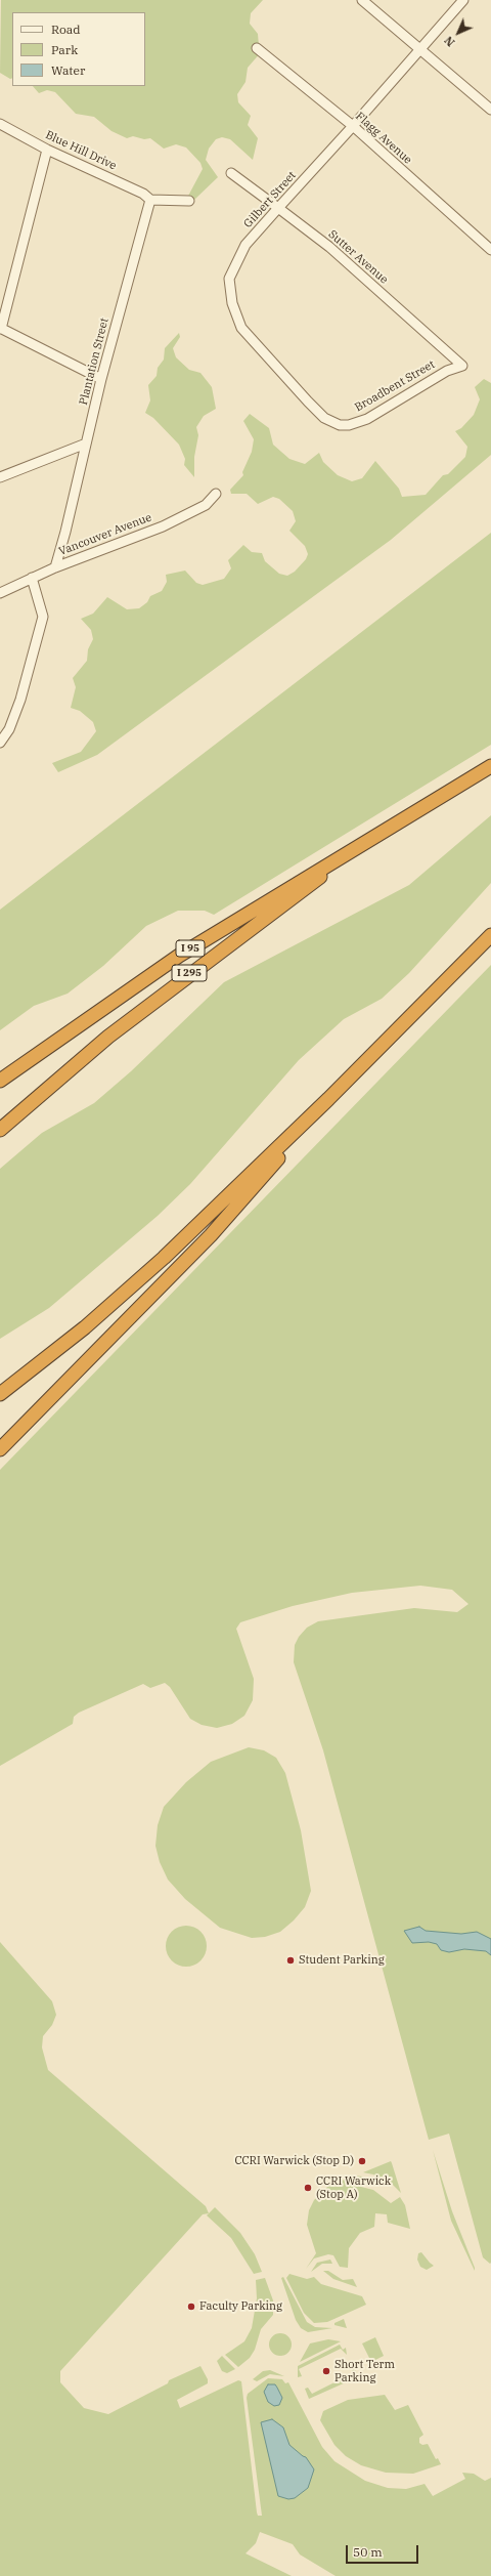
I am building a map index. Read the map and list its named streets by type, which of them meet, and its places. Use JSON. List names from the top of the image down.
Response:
{
  "streets": {
    "highway": ["I 95", "I 295"],
    "street": [
      "Flagg Avenue",
      "Blue Hill Drive",
      "Gilbert Street",
      "Sutter Avenue",
      "Plantation Street",
      "Broadbent Street",
      "Vancouver Avenue"
    ]
  },
  "crossings": [
    ["Flagg Avenue", "Gilbert Street"],
    ["Blue Hill Drive", "Plantation Street"],
    ["Gilbert Street", "Sutter Avenue"],
    ["Gilbert Street", "Broadbent Street"],
    ["Sutter Avenue", "Broadbent Street"],
    ["Plantation Street", "Vancouver Avenue"],
    ["I 95", "I 295"]
  ],
  "places": [
    "Student Parking",
    "CCRI Warwick (Stop D)",
    "CCRI Warwick (Stop A)",
    "Faculty Parking",
    "Short Term Parking"
  ],
  "legend": ["Road", "Park", "Water"],
  "scale_bar": "50 m",
  "north": "bottom left"
}
